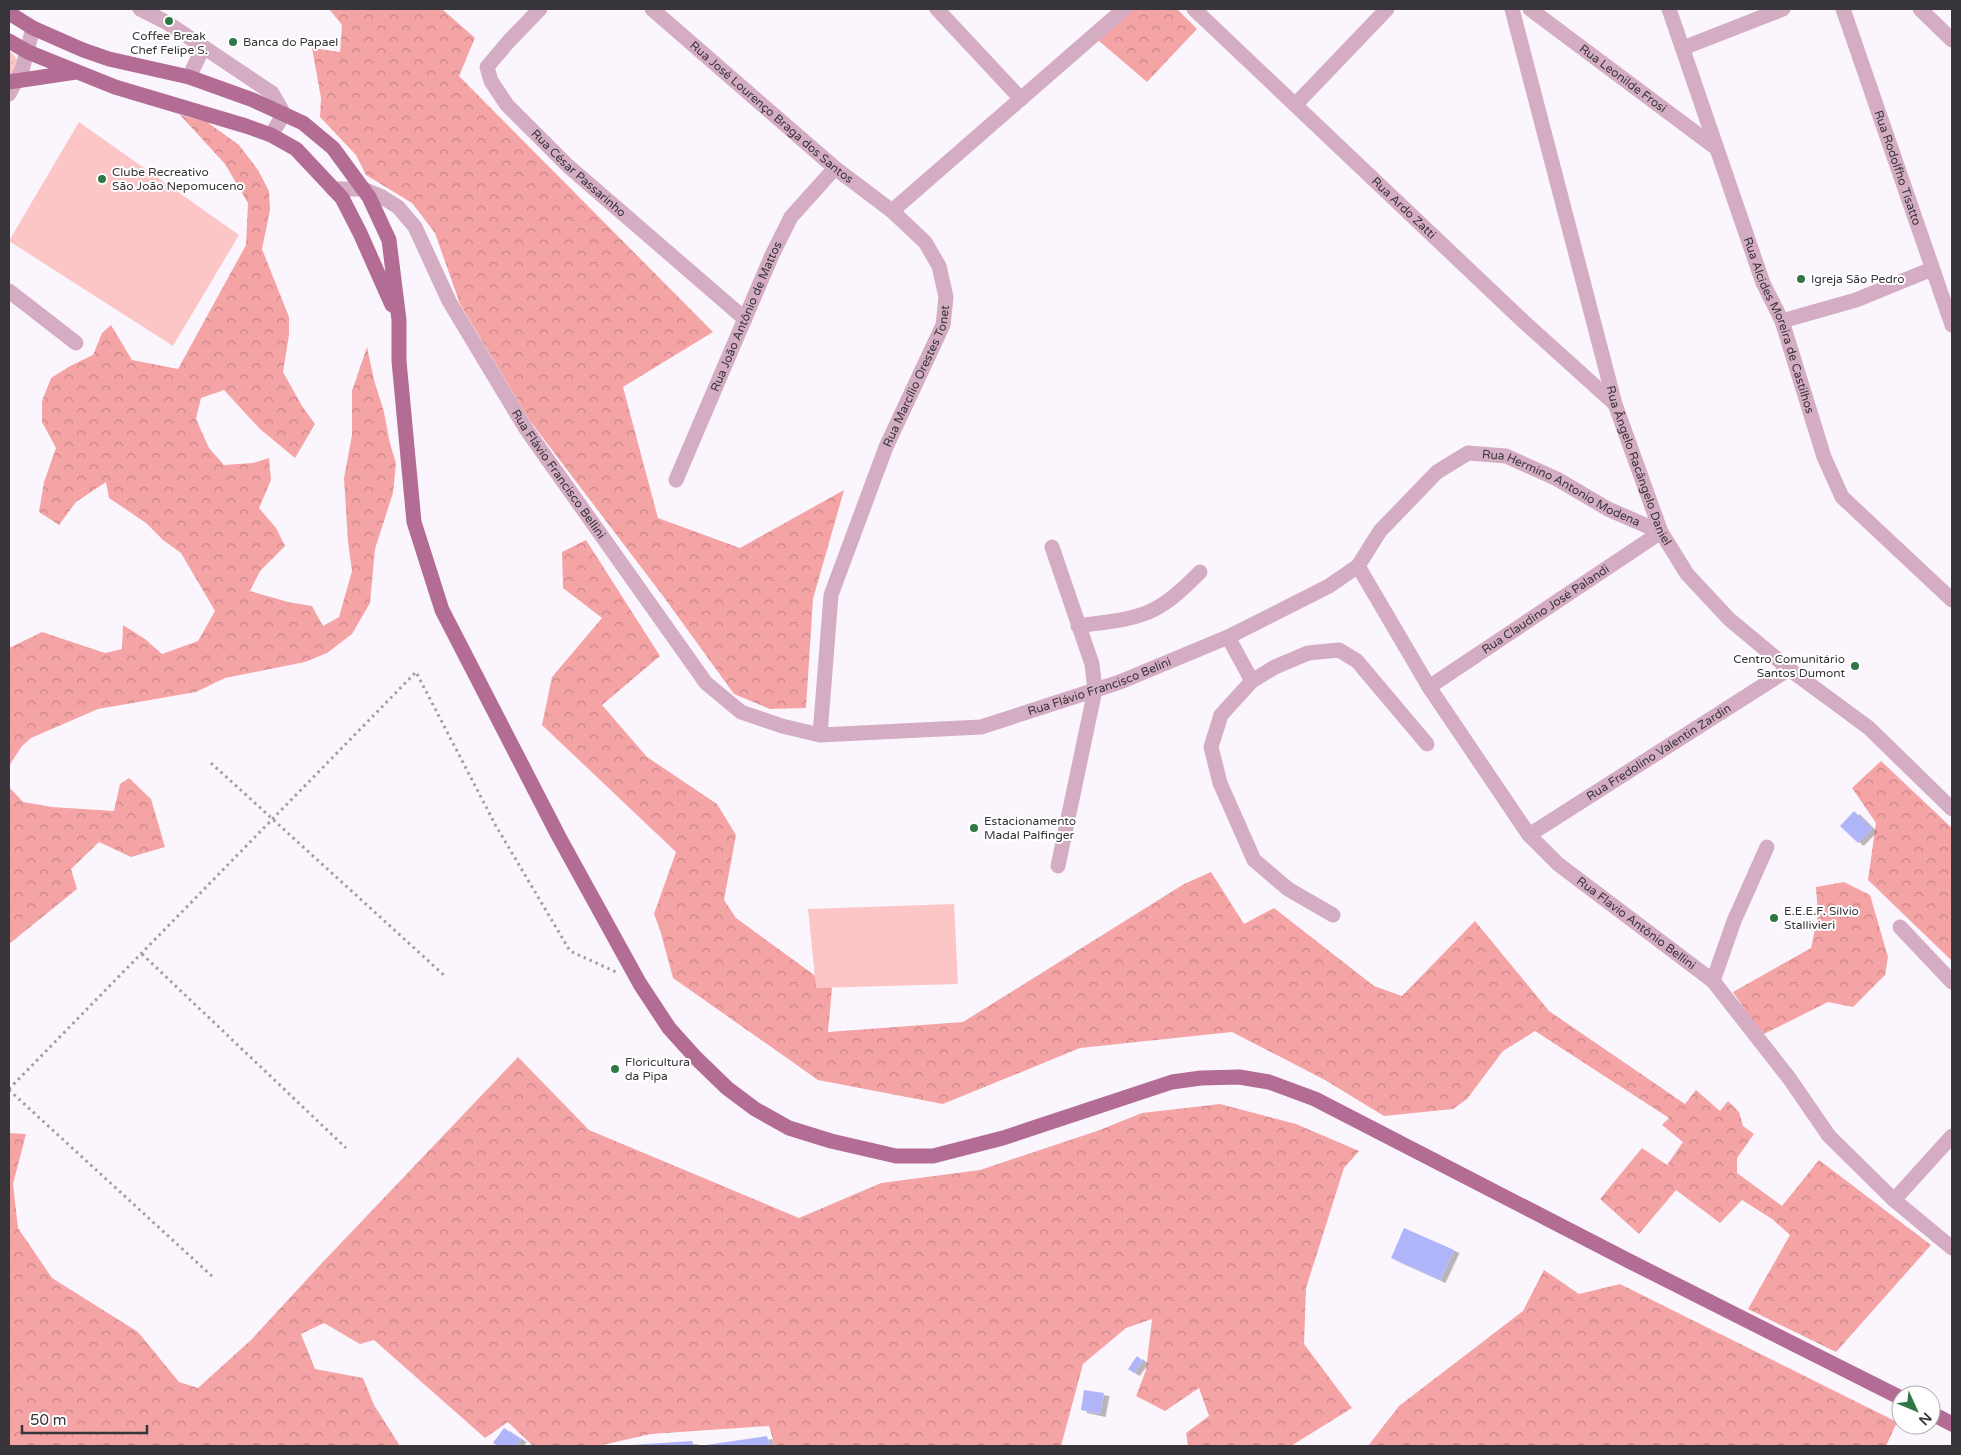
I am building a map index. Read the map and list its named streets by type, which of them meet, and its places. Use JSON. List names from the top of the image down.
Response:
{
  "streets": {
    "street": [
      "Rua Leonilde Frosi",
      "Rua José Lourenço Braga dos Santos",
      "Rua Rodolfho Tisatto",
      "Rua César Passarinho",
      "Rua Ardo Zatti",
      "Rua João Antônio de Mattos",
      "Rua Alcides Moreira de Castilhos",
      "Rua Marcílio Orestes Tonet",
      "Rua Ângelo Racângelo Daniel",
      "Rua Flávio Francisco Bellini",
      "Rua Hermino Antonio Modena",
      "Rua Claudino José Palandi",
      "Rua Flávio Francisco Belini",
      "Rua Fredolino Valentin Zardin",
      "Rua Flavio Antônio Bellini"
    ]
  },
  "crossings": [
    ["Rua Leonilde Frosi", "Rua Alcides Moreira de Castilhos"],
    ["Rua José Lourenço Braga dos Santos", "Rua João Antônio de Mattos"],
    ["Rua José Lourenço Braga dos Santos", "Rua Marcílio Orestes Tonet"],
    ["Rua César Passarinho", "Rua João Antônio de Mattos"],
    ["Rua Ardo Zatti", "Rua Ângelo Racângelo Daniel"],
    ["Rua Marcílio Orestes Tonet", "Rua Flávio Francisco Bellini"],
    ["Rua Marcílio Orestes Tonet", "Rua Flávio Francisco Belini"],
    ["Rua Ângelo Racângelo Daniel", "Rua Hermino Antonio Modena"],
    ["Rua Ângelo Racângelo Daniel", "Rua Claudino José Palandi"],
    ["Rua Ângelo Racângelo Daniel", "Rua Fredolino Valentin Zardin"],
    ["Rua Flávio Francisco Bellini", "Rua Flávio Francisco Belini"],
    ["Rua Hermino Antonio Modena", "Rua Claudino José Palandi"],
    ["Rua Hermino Antonio Modena", "Rua Flávio Francisco Belini"],
    ["Rua Hermino Antonio Modena", "Rua Flavio Antônio Bellini"],
    ["Rua Claudino José Palandi", "Rua Flavio Antônio Bellini"],
    ["Rua Flávio Francisco Belini", "Rua Flavio Antônio Bellini"],
    ["Rua Fredolino Valentin Zardin", "Rua Flavio Antônio Bellini"]
  ],
  "places": [
    "Coffee Break Chef Felipe S.",
    "Banca do Papael",
    "Clube Recreativo São João Nepomuceno",
    "Igreja São Pedro",
    "Centro Comunitário Santos Dumont",
    "Estacionamento Madal Palfinger",
    "E.E.E.F. Sílvio Stallivieri",
    "Floricultura da Pipa"
  ],
  "scale_bar": "50 m",
  "north": "bottom right"
}
